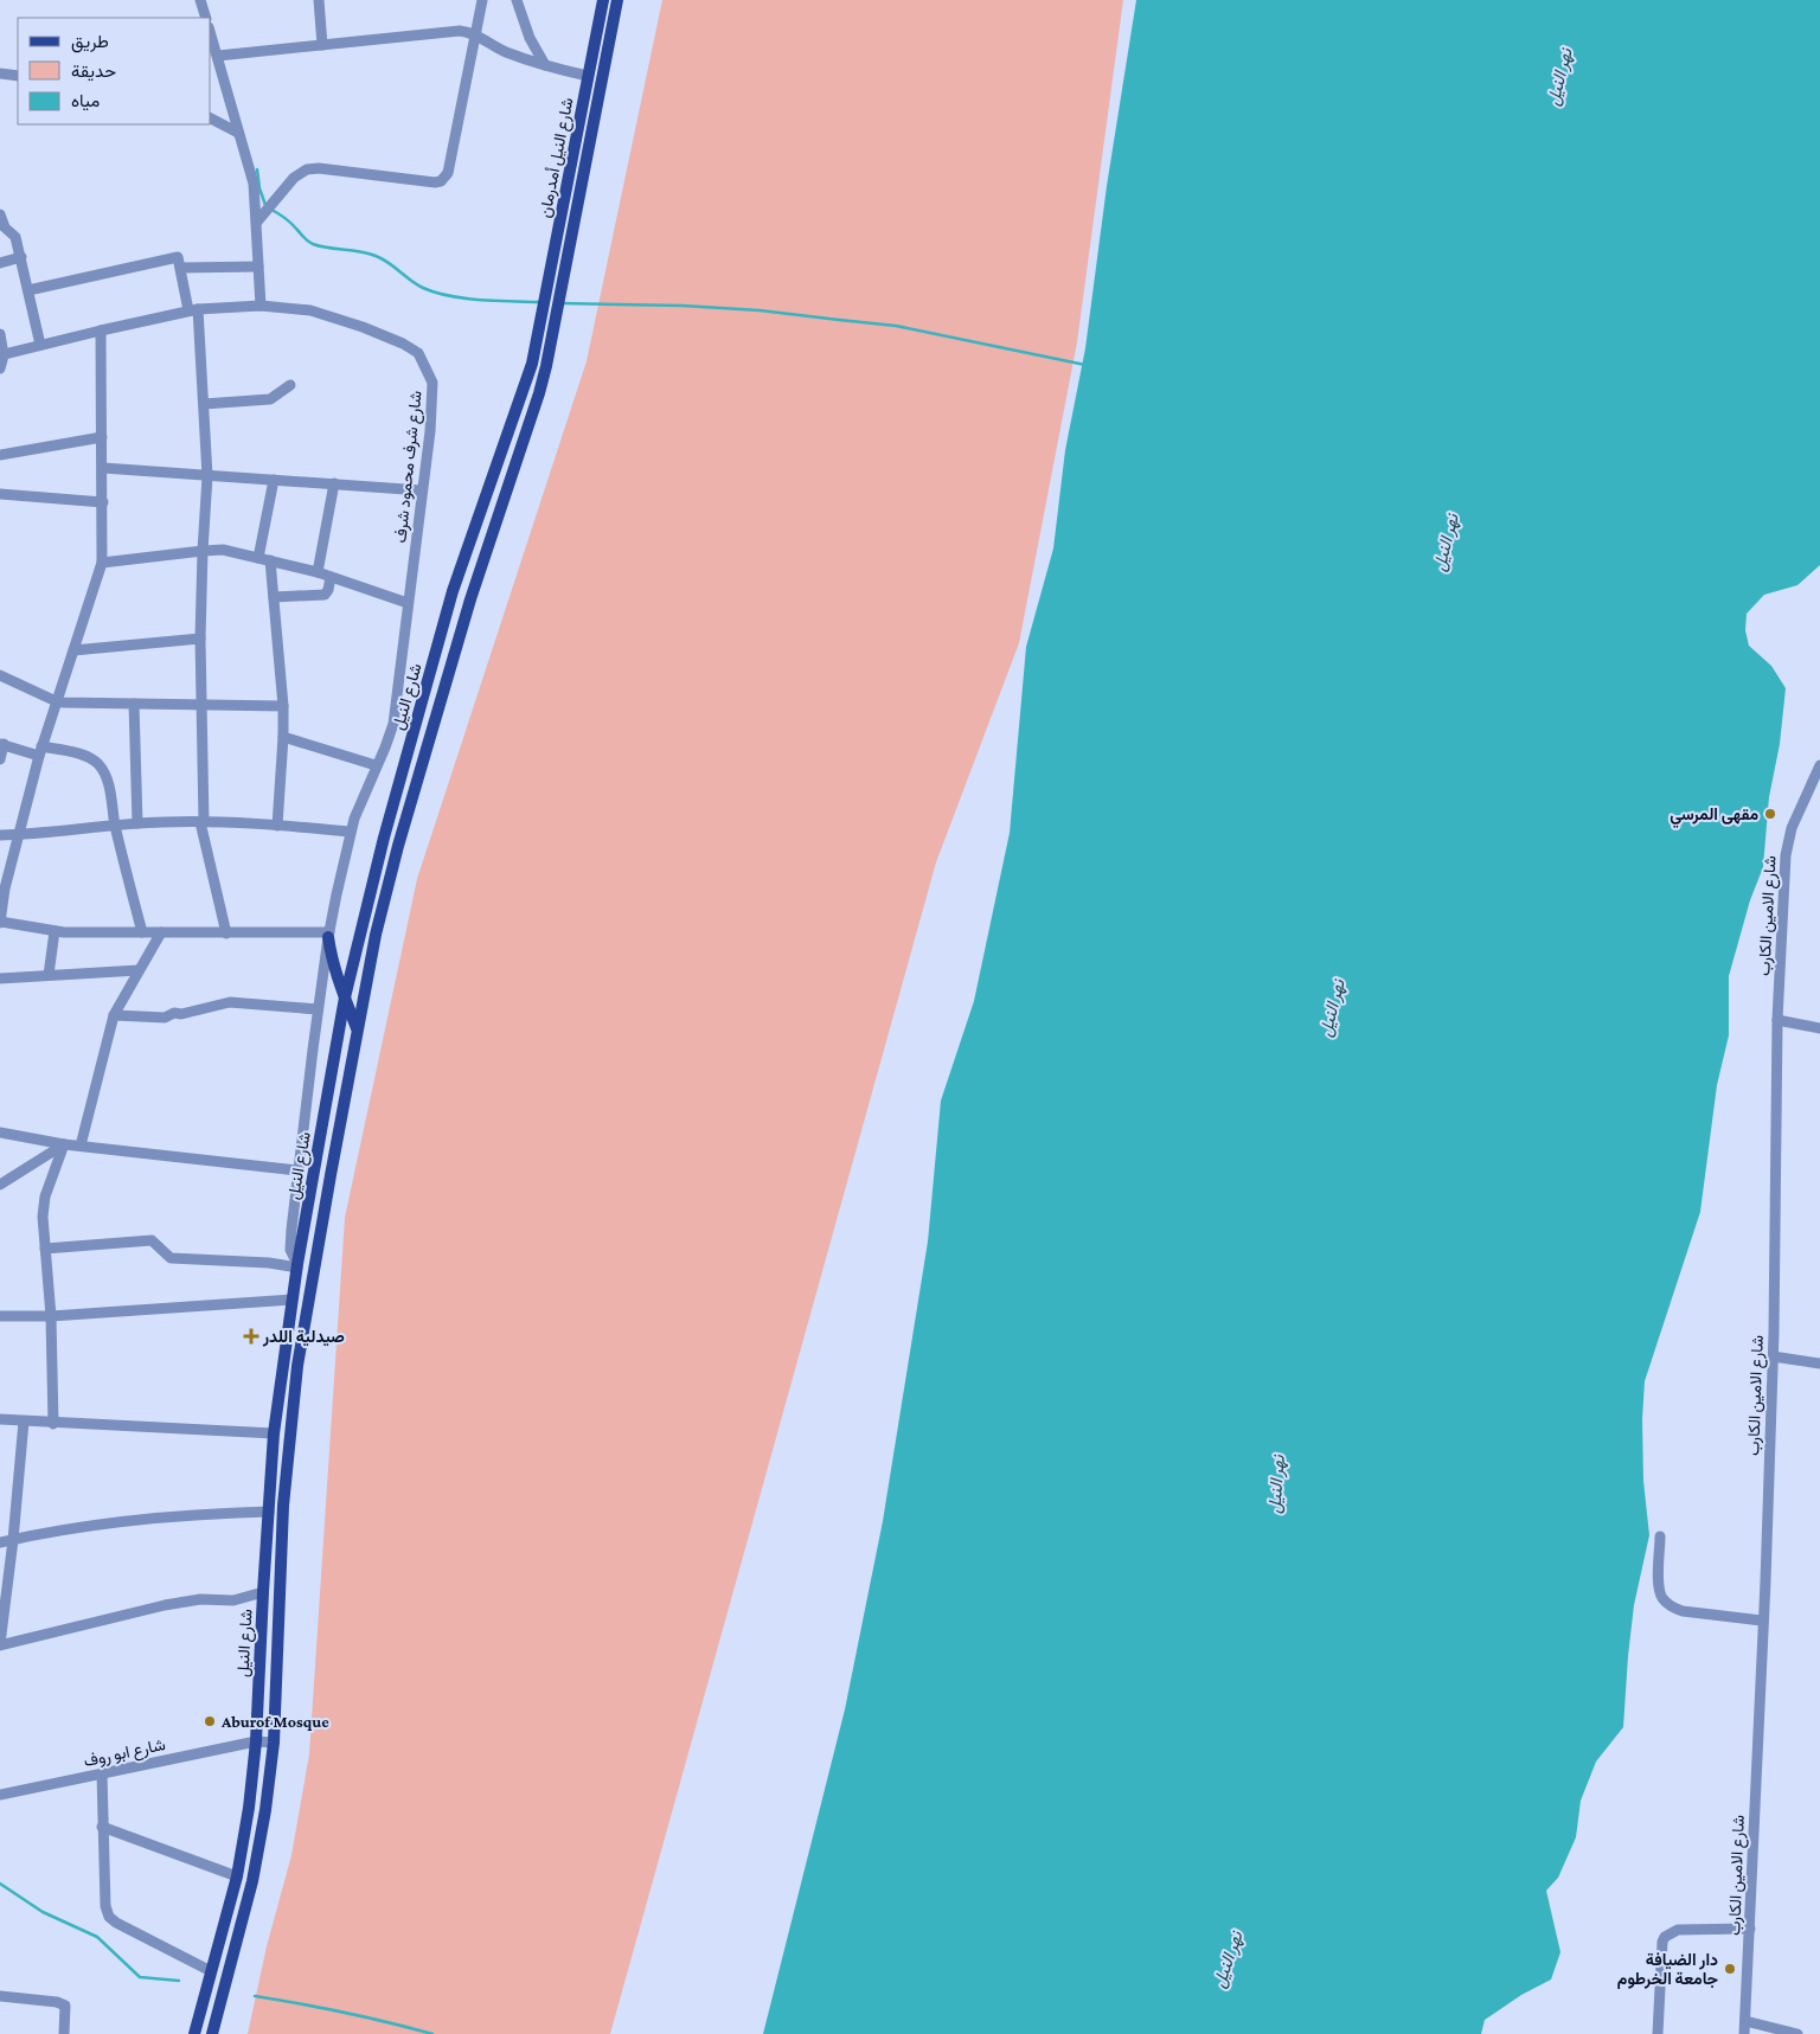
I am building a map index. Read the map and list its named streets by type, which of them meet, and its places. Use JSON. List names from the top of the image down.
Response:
{
  "streets": {
    "main road": ["شارع النيل أمدرمان", "شارع النيل"],
    "street": ["شارع شرف محمود شرف", "شارع الامين الكارب", "شارع ابو روف"]
  },
  "crossings": [
    ["شارع النيل أمدرمان", "شارع النيل"],
    ["شارع شرف محمود شرف", "شارع النيل"],
    ["شارع النيل", "شارع ابو روف"]
  ],
  "water": ["نهر النيل"],
  "places": {
    "other": ["مقهى المرسي", "Aburof Mosque", "دار الضيافة جامعة الخرطوم"],
    "health": ["صيدلية اللدر"]
  },
  "legend": ["طريق", "حديقة", "مياه"]
}
